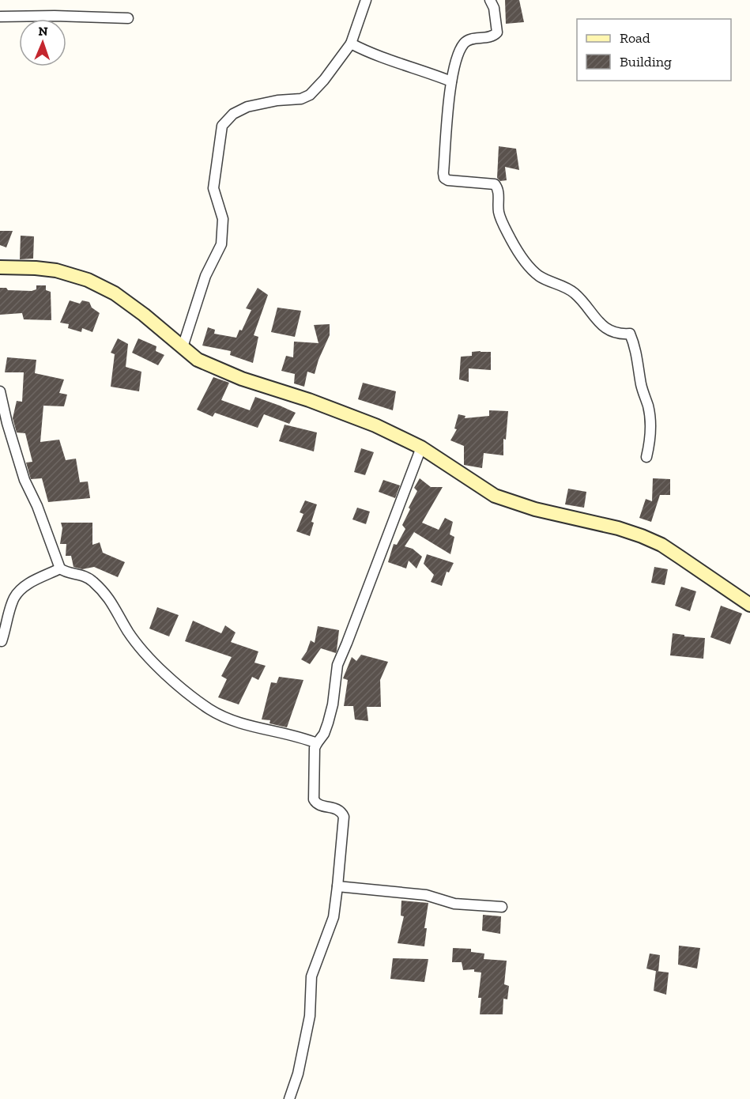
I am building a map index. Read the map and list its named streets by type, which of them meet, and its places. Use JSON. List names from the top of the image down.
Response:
{
  "legend": ["Road", "Building"],
  "north": "top"
}
